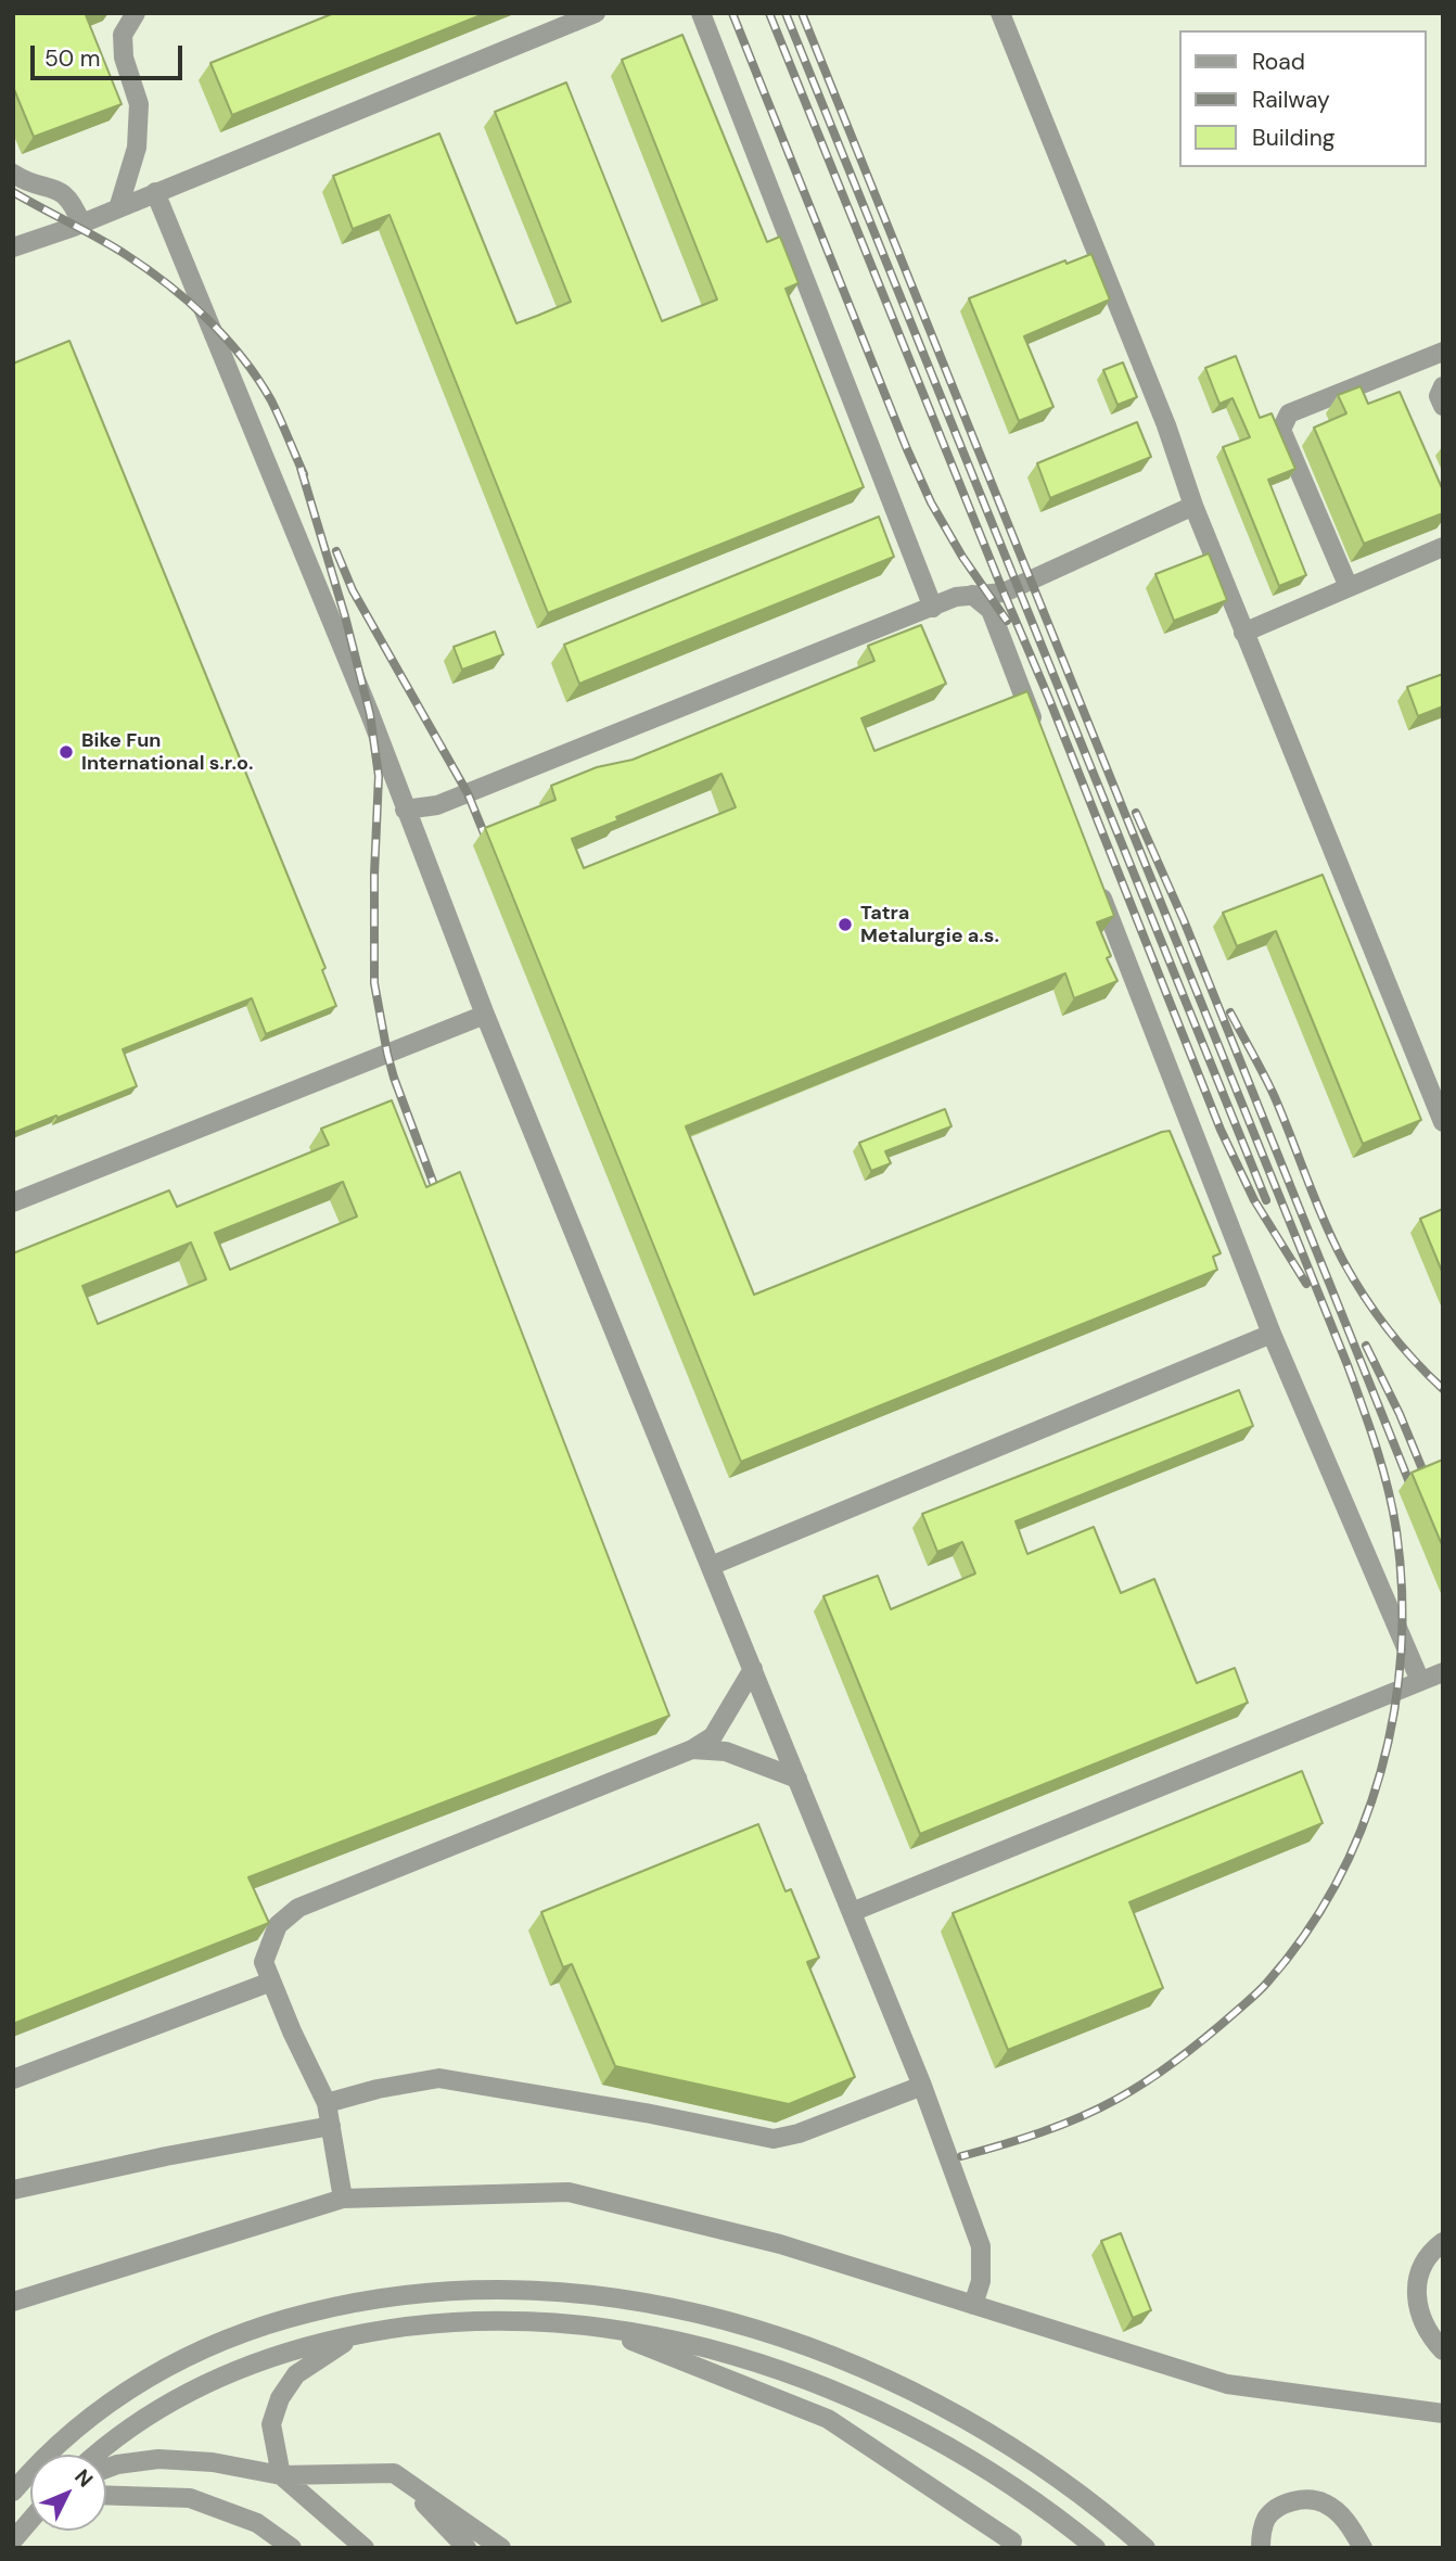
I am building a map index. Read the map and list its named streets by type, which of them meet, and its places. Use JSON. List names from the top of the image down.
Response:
{
  "places": ["Bike Fun International s.r.o.", "Tatra Metalurgie a.s."],
  "legend": ["Road", "Railway", "Building"],
  "scale_bar": "50 m",
  "north": "top right"
}
